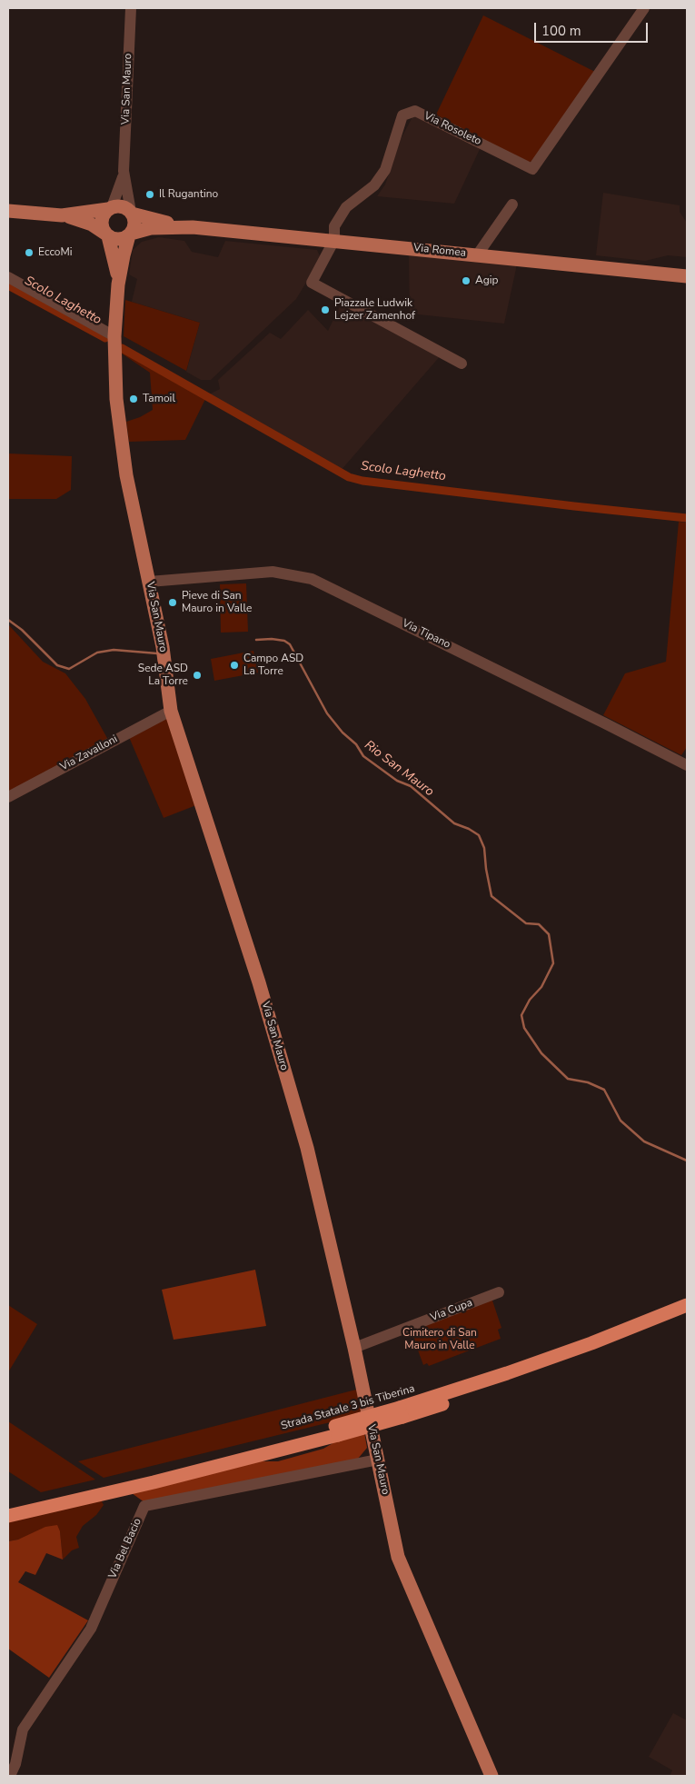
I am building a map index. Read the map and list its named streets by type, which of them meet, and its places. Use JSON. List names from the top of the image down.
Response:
{
  "streets": {
    "highway": ["Strada Statale 3 bis Tiberina"],
    "main road": ["Via San Mauro", "Via Romea"],
    "street": [
      "Via Rosoleto",
      "Via Tipano",
      "Via Zavalloni",
      "Via Cupa",
      "Via Bel Bacio"
    ]
  },
  "crossings": [
    ["Via San Mauro", "Via Romea"],
    ["Via San Mauro", "Via Tipano"],
    ["Via San Mauro", "Via Zavalloni"],
    ["Via San Mauro", "Via Cupa"],
    ["Via San Mauro", "Via Bel Bacio"],
    ["Via Rosoleto", "Via Romea"]
  ],
  "water": ["Scolo Laghetto", "Rio San Mauro"],
  "parks": ["Cimitero di San Mauro in Valle"],
  "places": [
    "Il Rugantino",
    "EccoMi",
    "Agip",
    "Piazzale Ludwik Lejzer Zamenhof",
    "Tamoil",
    "Pieve di San Mauro in Valle",
    "Campo ASD La Torre",
    "Sede ASD La Torre"
  ],
  "scale_bar": "100 m"
}
